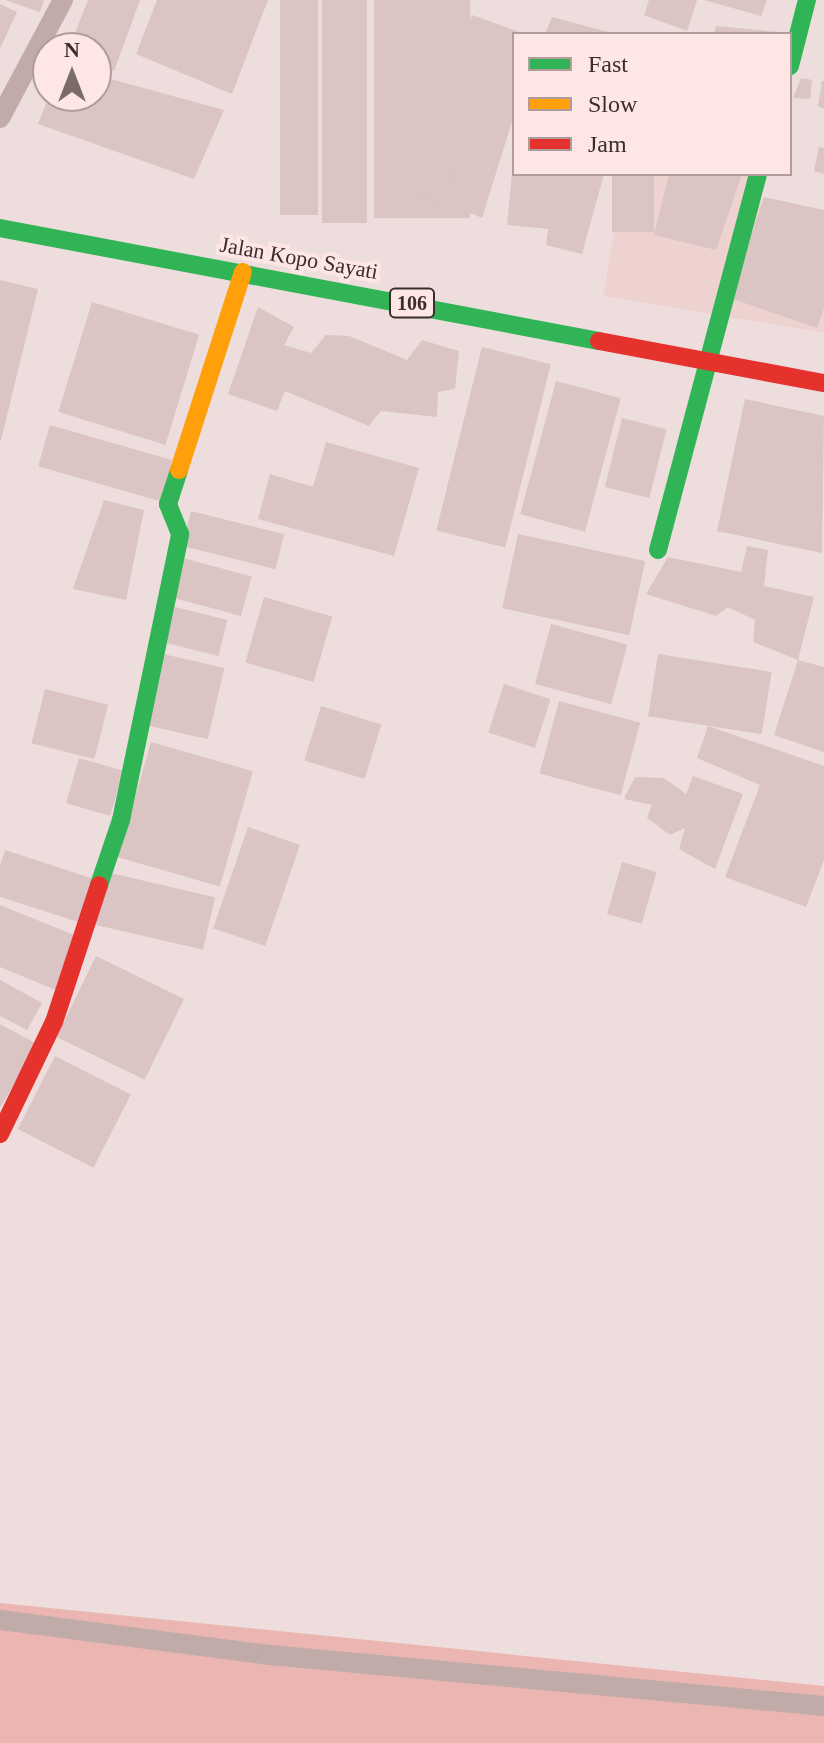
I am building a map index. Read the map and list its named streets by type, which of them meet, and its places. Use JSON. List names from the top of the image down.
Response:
{
  "streets": {
    "street": ["Jalan Kopo Sayati", "106"]
  },
  "legend": ["Fast", "Slow", "Jam"],
  "north": "top"
}
